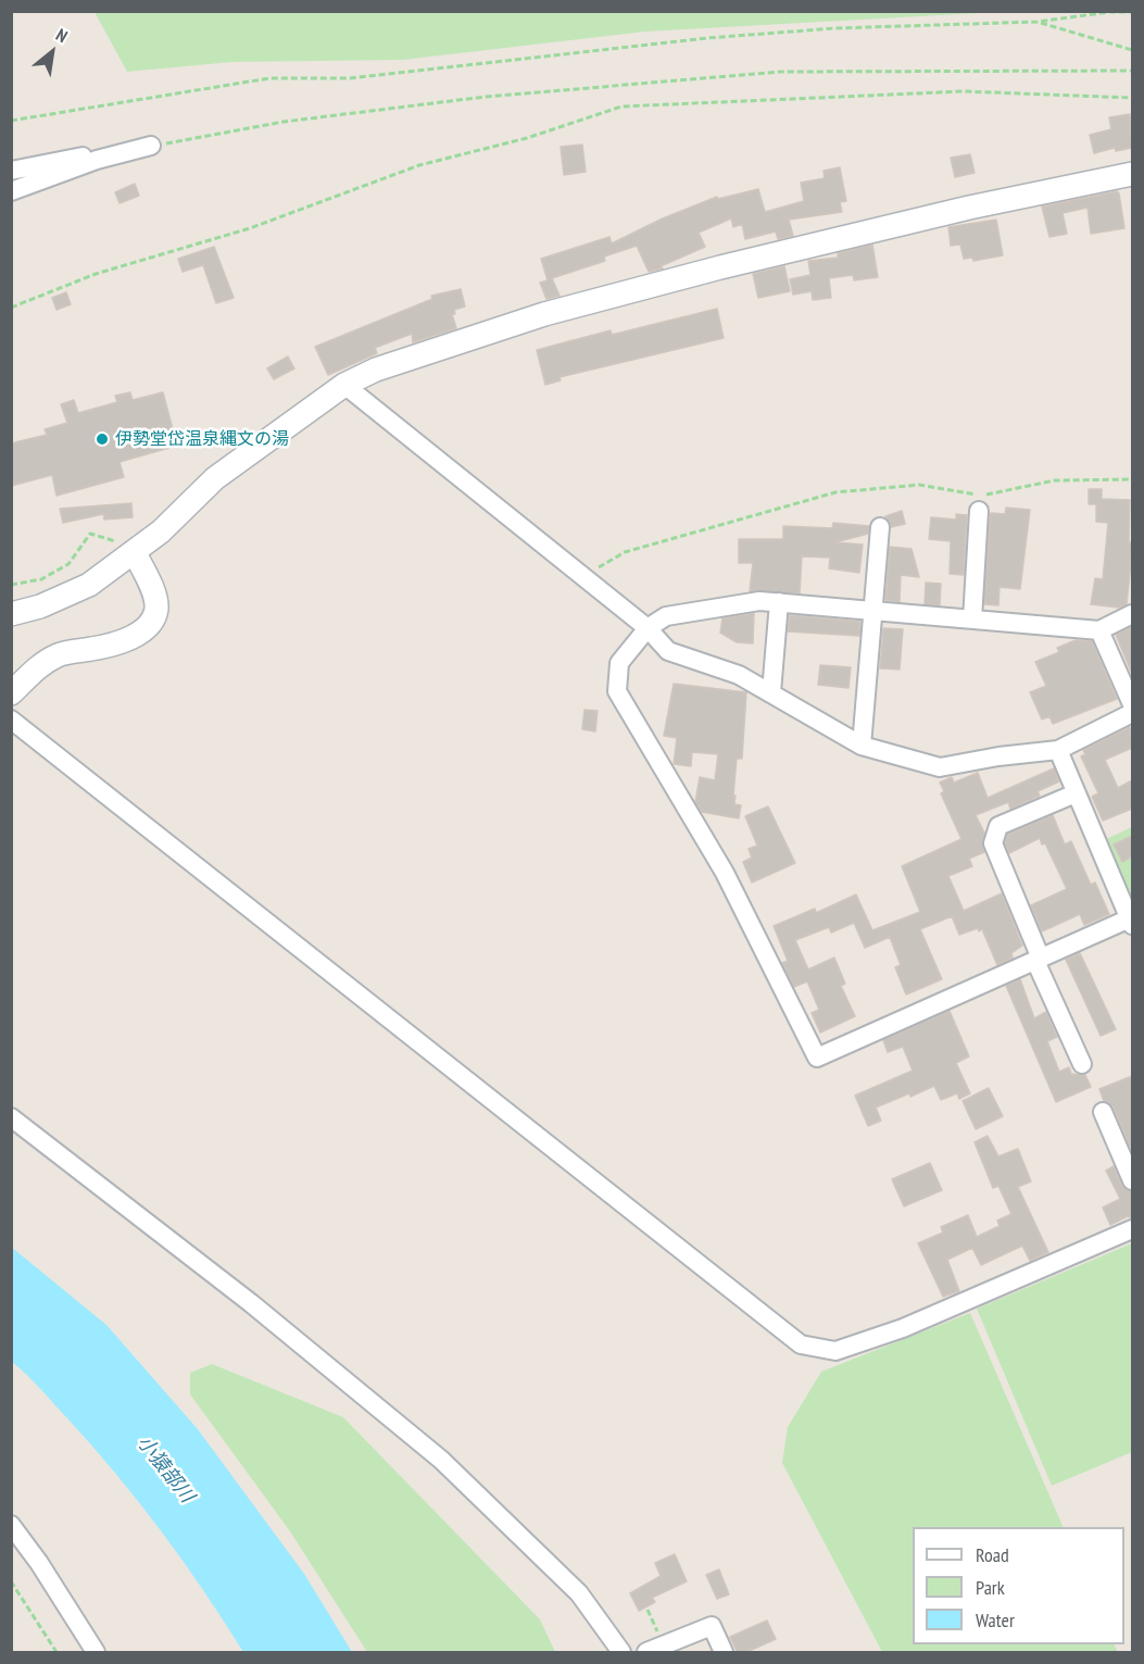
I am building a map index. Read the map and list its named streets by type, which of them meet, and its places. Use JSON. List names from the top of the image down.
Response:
{
  "water": ["小猿部川"],
  "places": ["伊勢堂岱温泉縄文の湯"],
  "legend": ["Road", "Park", "Water"],
  "north": "top right"
}
